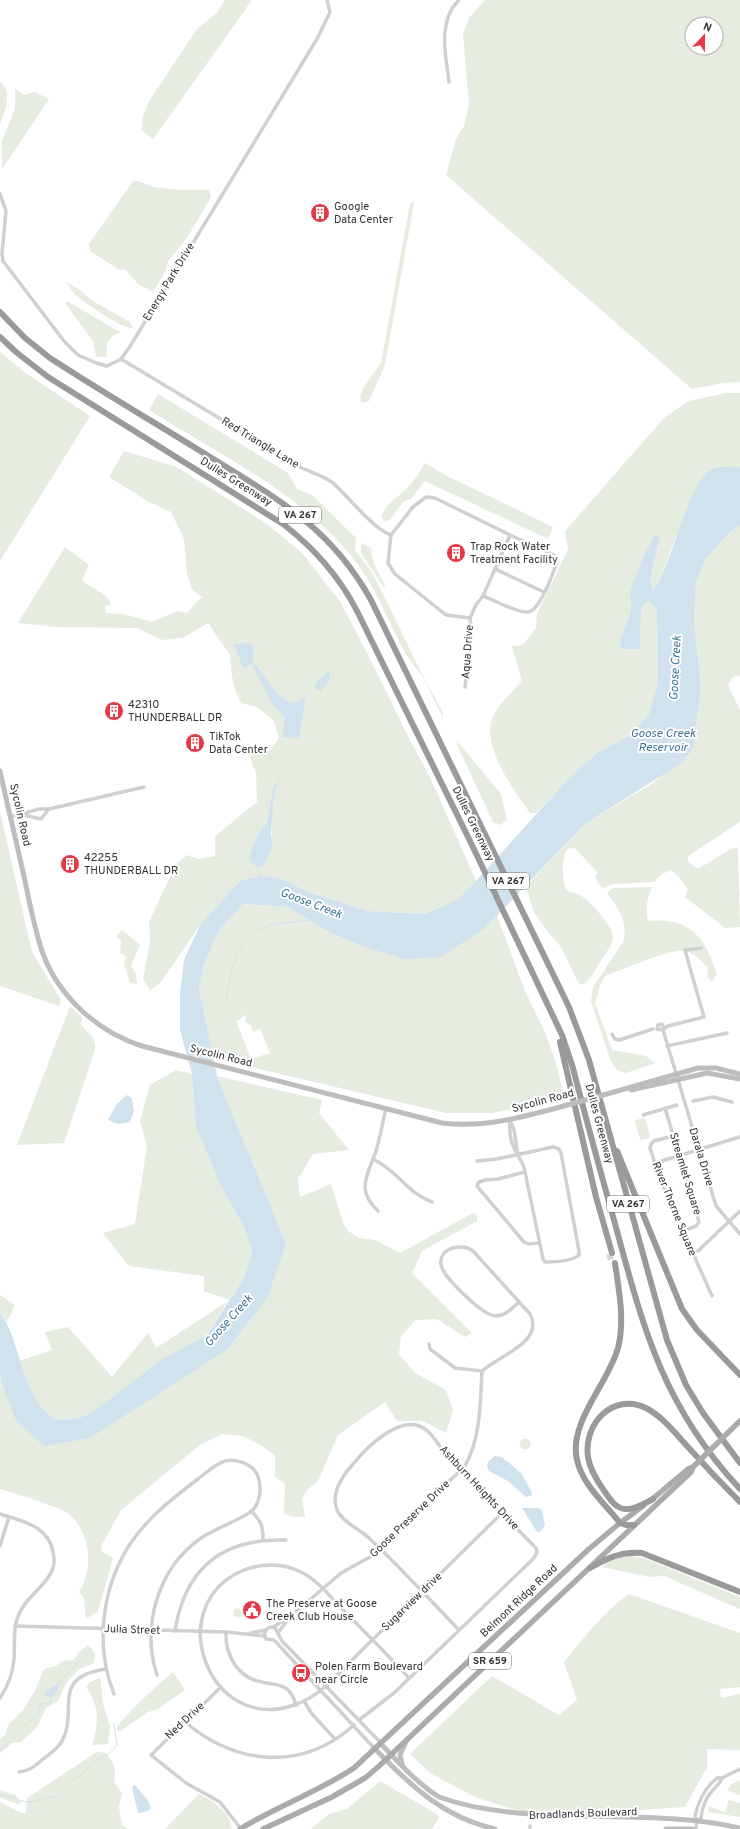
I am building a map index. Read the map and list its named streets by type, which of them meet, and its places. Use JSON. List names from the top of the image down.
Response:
{
  "streets": {
    "highway": ["Dulles Greenway", "VA 267"],
    "main road": [
      "Sycolin Road",
      "Belmont Ridge Road",
      "SR 659",
      "Broadlands Boulevard"
    ],
    "street": [
      "Energy Park Drive",
      "Red Triangle Lane",
      "Aqua Drive",
      "Darala Drive",
      "Streamlet Square",
      "River Thorne Square",
      "Ashburn Heights Drive",
      "Goose Preserve Drive",
      "Sugarview drive",
      "Julia Street",
      "Ned Drive"
    ]
  },
  "crossings": [
    ["Energy Park Drive", "Red Triangle Lane"],
    ["Red Triangle Lane", "Aqua Drive"],
    ["Sycolin Road", "Darala Drive"],
    ["Streamlet Square", "River Thorne Square"],
    ["Ashburn Heights Drive", "Goose Preserve Drive"],
    ["Ashburn Heights Drive", "Sugarview drive"],
    ["Goose Preserve Drive", "Sugarview drive"],
    ["Belmont Ridge Road", "Ned Drive"],
    ["Sugarview drive", "Julia Street"],
    ["Sugarview drive", "Ned Drive"]
  ],
  "water": ["Goose Creek", "Goose Creek Reservoir"],
  "places": {
    "building": [
      "Google Data Center",
      "Trap Rock Water Treatment Facility",
      "42310 THUNDERBALL DR",
      "TikTok Data Center",
      "42255 THUNDERBALL DR"
    ],
    "public building": ["The Preserve at Goose Creek Club House"],
    "bus stop": ["Polen Farm Boulevard near Circle"]
  },
  "north": "top"
}
